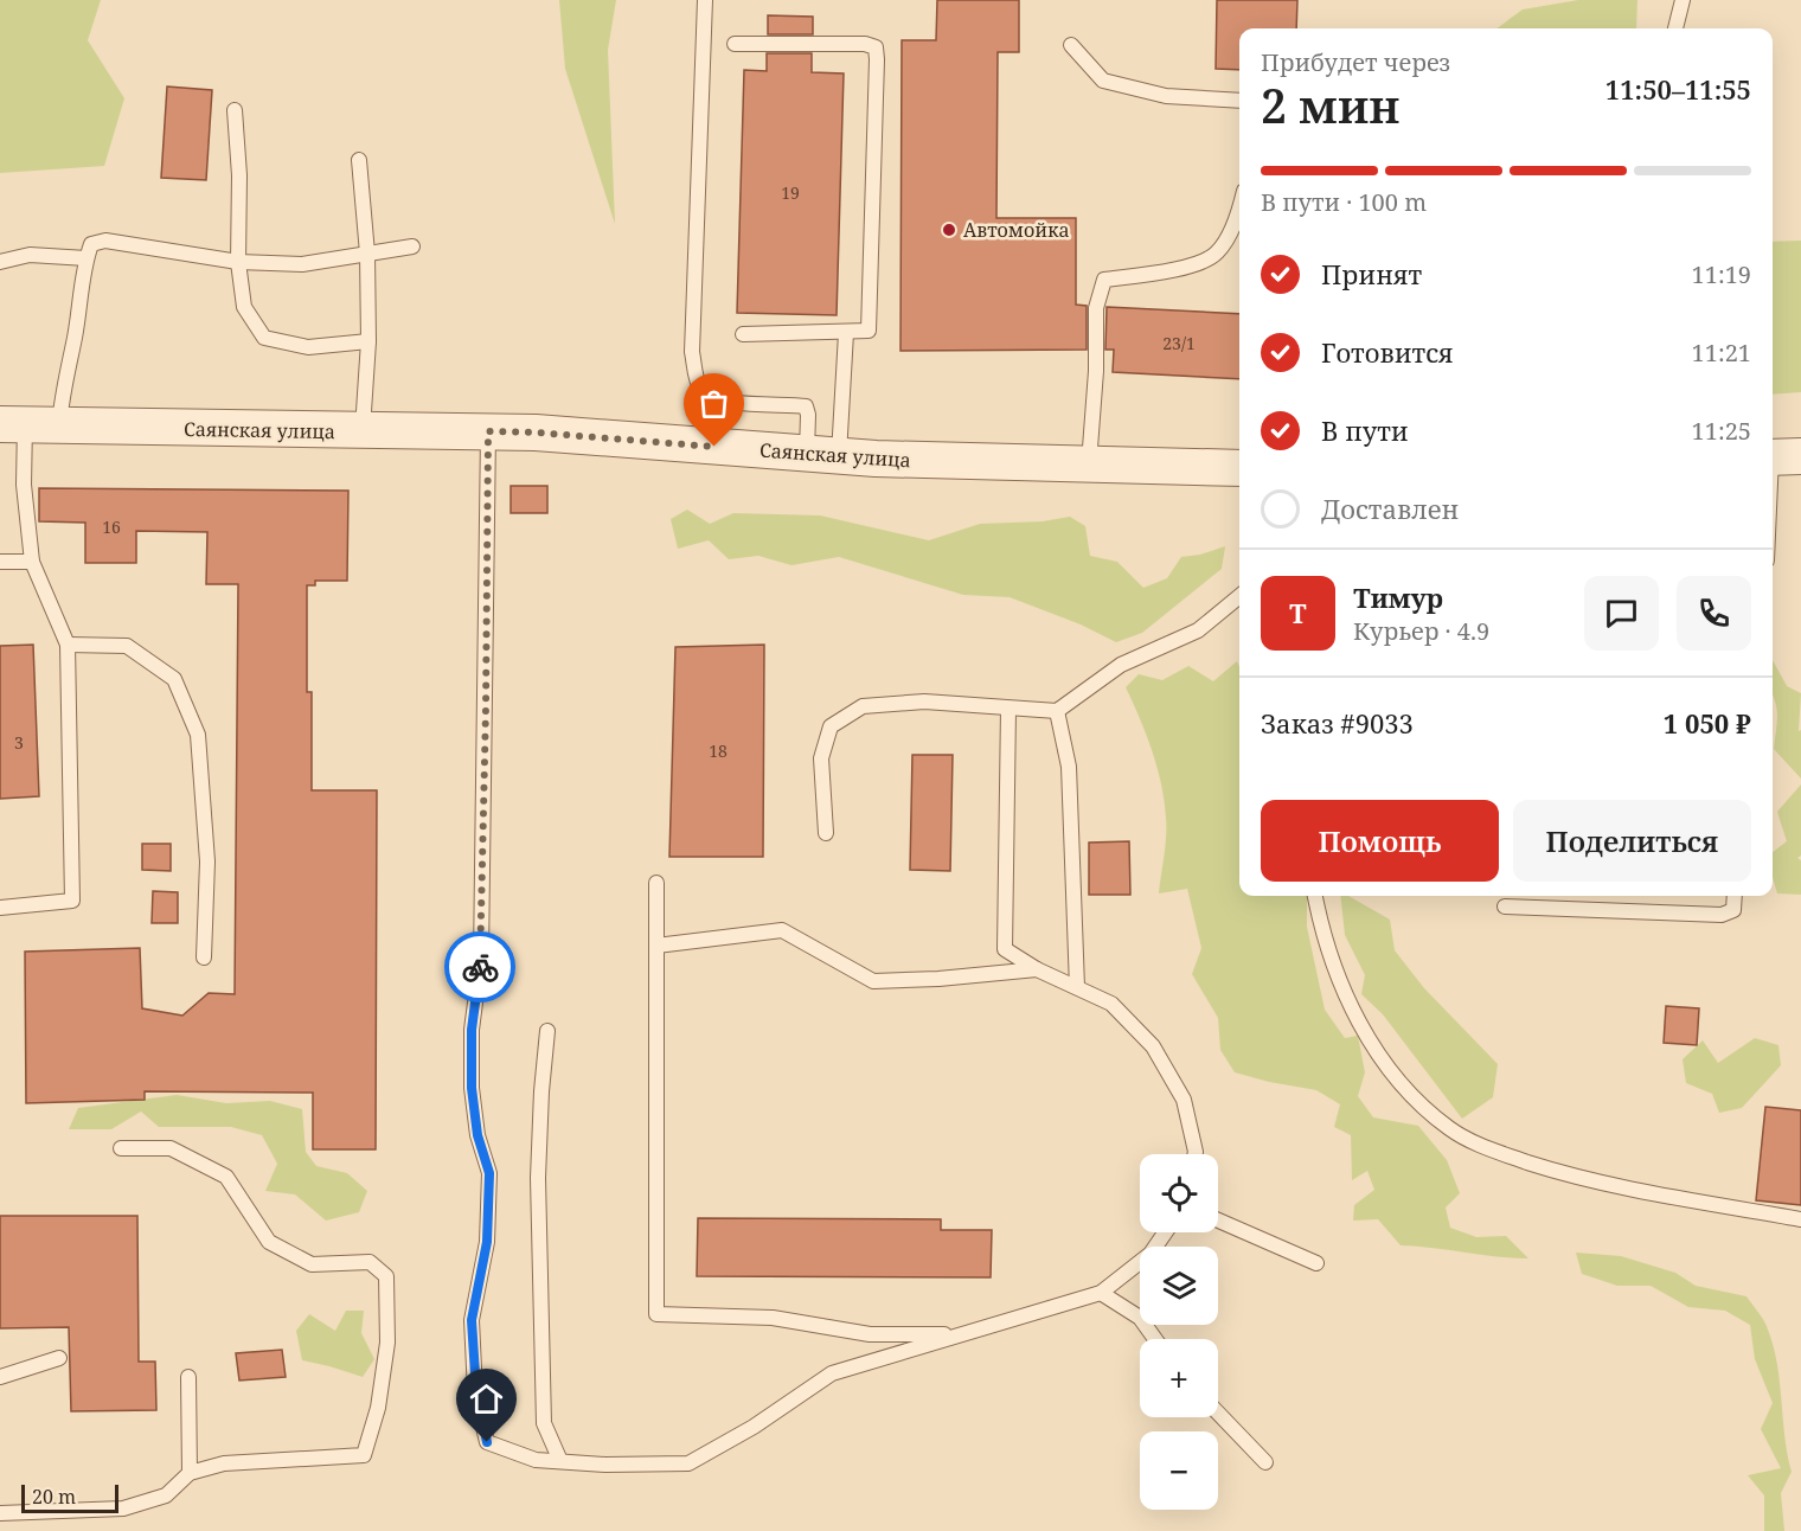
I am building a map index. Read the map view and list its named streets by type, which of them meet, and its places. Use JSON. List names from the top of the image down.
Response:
{
  "streets": {
    "street": ["Саянская улица"]
  },
  "places": ["Автомойка"],
  "house_numbers": [
    "19",
    "23/1",
    "16",
    "3",
    "18"
  ],
  "scale_bar": "20 m",
  "page": {
    "heading": ["2 мин", "Прибудет через", "11:50–11:55"],
    "panel": [
      "Тимур",
      "Курьер · 4.9",
      "Заказ #9033",
      "1 050 ₽"
    ],
    "bar": "В пути · 100 m",
    "list": [
      ["Принят", "11:19"],
      ["Готовится", "11:21"],
      ["В пути", "11:25"],
      "Доставлен"
    ],
    "round": "Т",
    "buttons": ["Помощь", "Поделиться"],
    "map_buttons": ["+", "−"],
    "scale": "20 m"
  }
}
